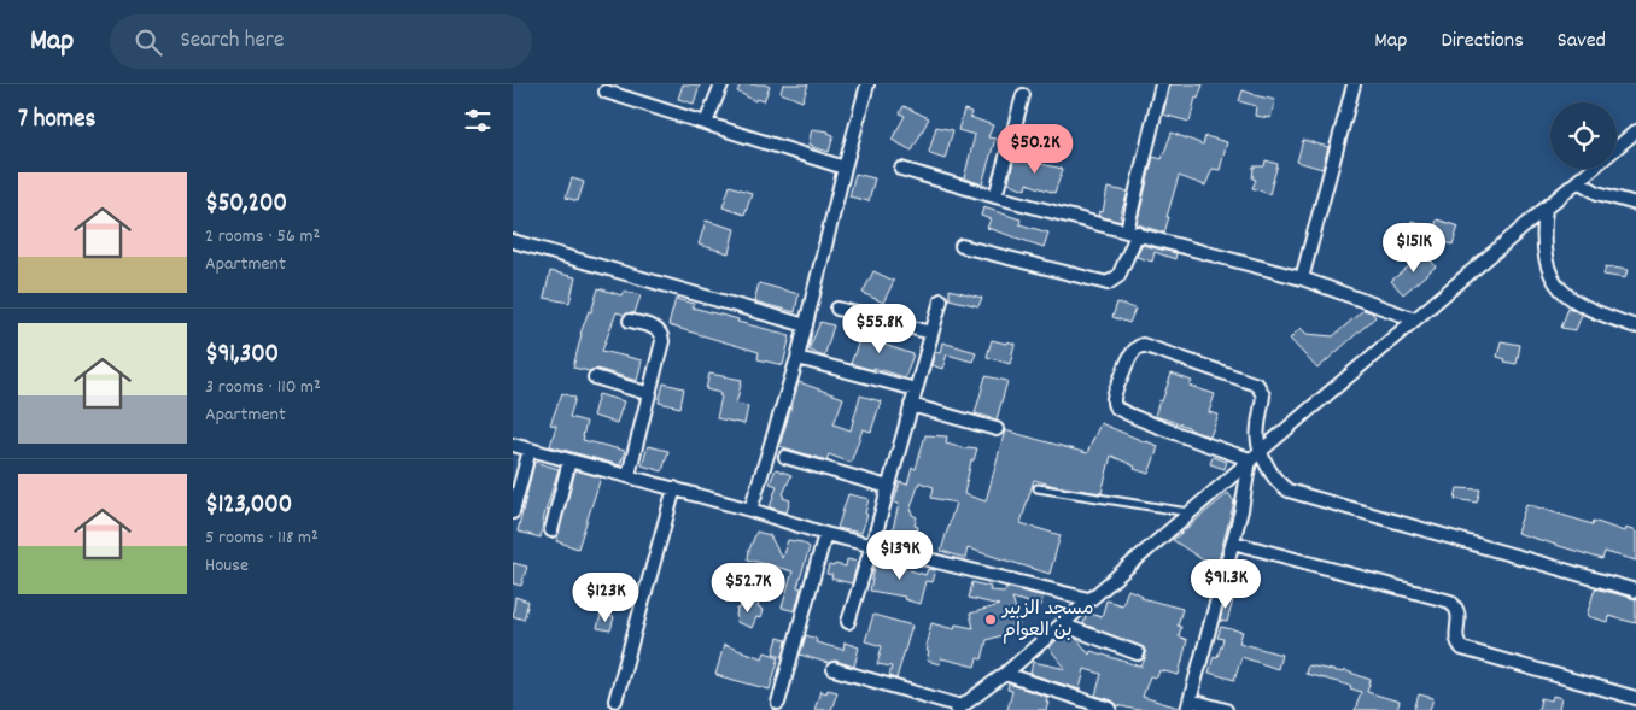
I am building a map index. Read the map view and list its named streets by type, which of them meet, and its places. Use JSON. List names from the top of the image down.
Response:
{
  "places": ["مسجد الزبير بن العوام"],
  "page": {
    "header": "Map",
    "search": "Search here",
    "nav": ["Map", "Directions", "Saved"],
    "heading": "7 homes",
    "price": [
      "$50.2K",
      "$151K",
      "$55.8K",
      "$139K",
      "$91.3K",
      "$52.7K",
      "$123K"
    ],
    "list": [
      {
        "name": "$50,200",
        "note": "2 rooms · 56 m² · Apartment"
      },
      {
        "name": "$91,300",
        "note": "3 rooms · 110 m² · Apartment"
      },
      {
        "name": "$123,000",
        "note": "5 rooms · 118 m² · House"
      }
    ]
  }
}
